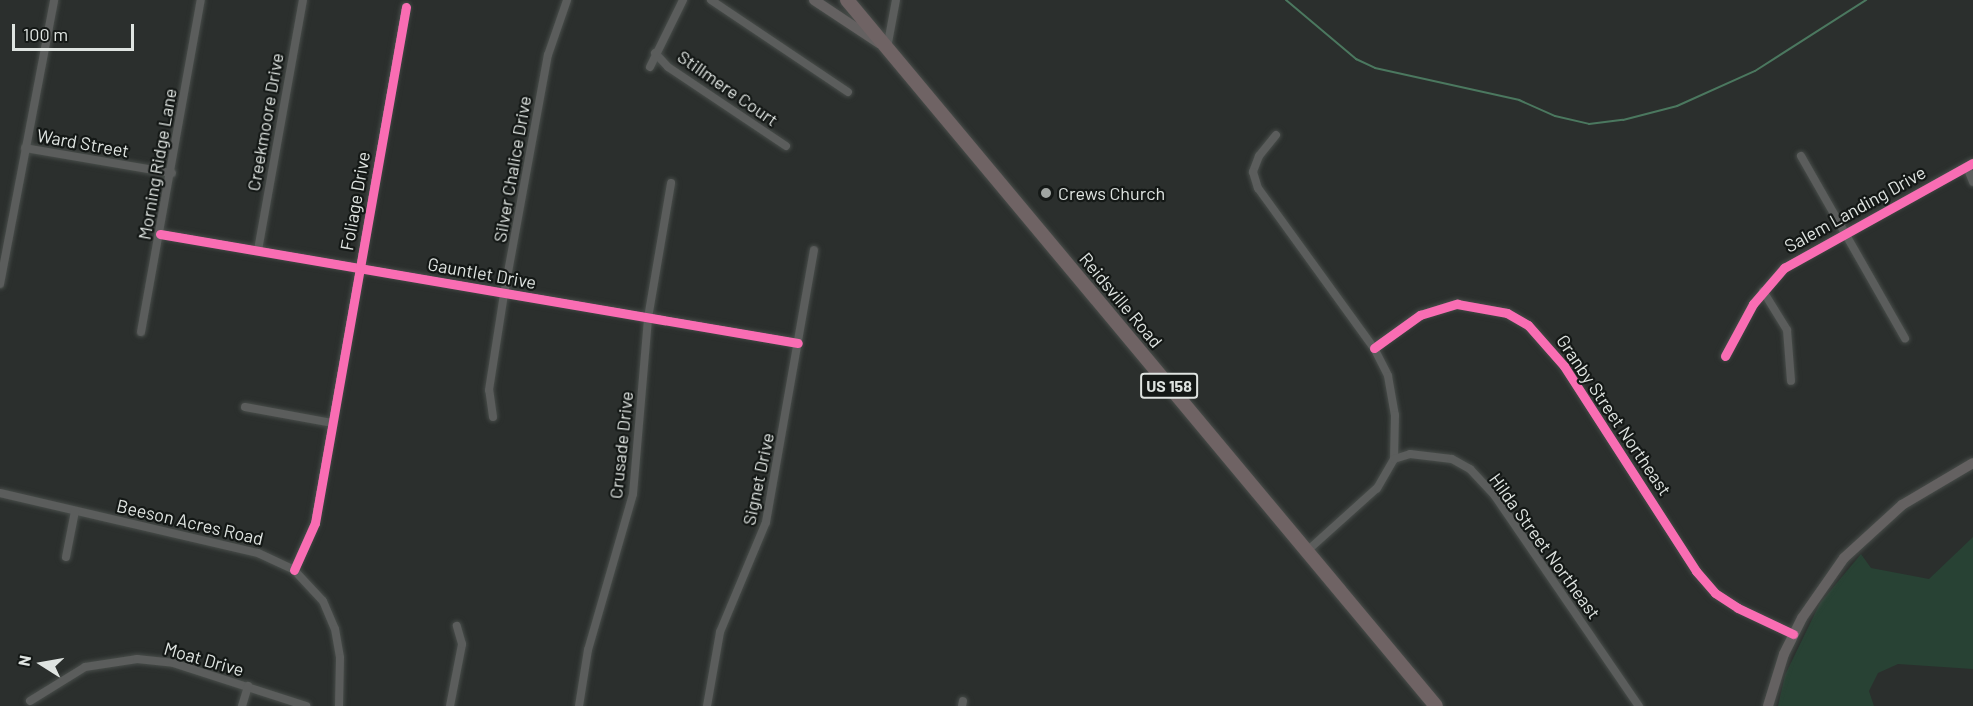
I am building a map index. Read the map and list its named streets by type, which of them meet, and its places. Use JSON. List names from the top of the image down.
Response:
{
  "streets": {
    "highway": ["Reidsville Road", "US 158"],
    "street": [
      "Stillmere Court",
      "Creekmoore Drive",
      "Ward Street",
      "Morning Ridge Lane",
      "Silver Chalice Drive",
      "Foliage Drive",
      "Salem Landing Drive",
      "Gauntlet Drive",
      "Granby Street Northeast",
      "Crusade Drive",
      "Signet Drive",
      "Beeson Acres Road",
      "Hilda Street Northeast",
      "Moat Drive"
    ]
  },
  "crossings": [
    ["Creekmoore Drive", "Gauntlet Drive"],
    ["Ward Street", "Morning Ridge Lane"],
    ["Morning Ridge Lane", "Gauntlet Drive"],
    ["Silver Chalice Drive", "Gauntlet Drive"],
    ["Foliage Drive", "Gauntlet Drive"],
    ["Foliage Drive", "Beeson Acres Road"],
    ["Gauntlet Drive", "Crusade Drive"],
    ["Gauntlet Drive", "Signet Drive"]
  ],
  "places": ["Crews Church"],
  "scale_bar": "100 m",
  "north": "left"
}
